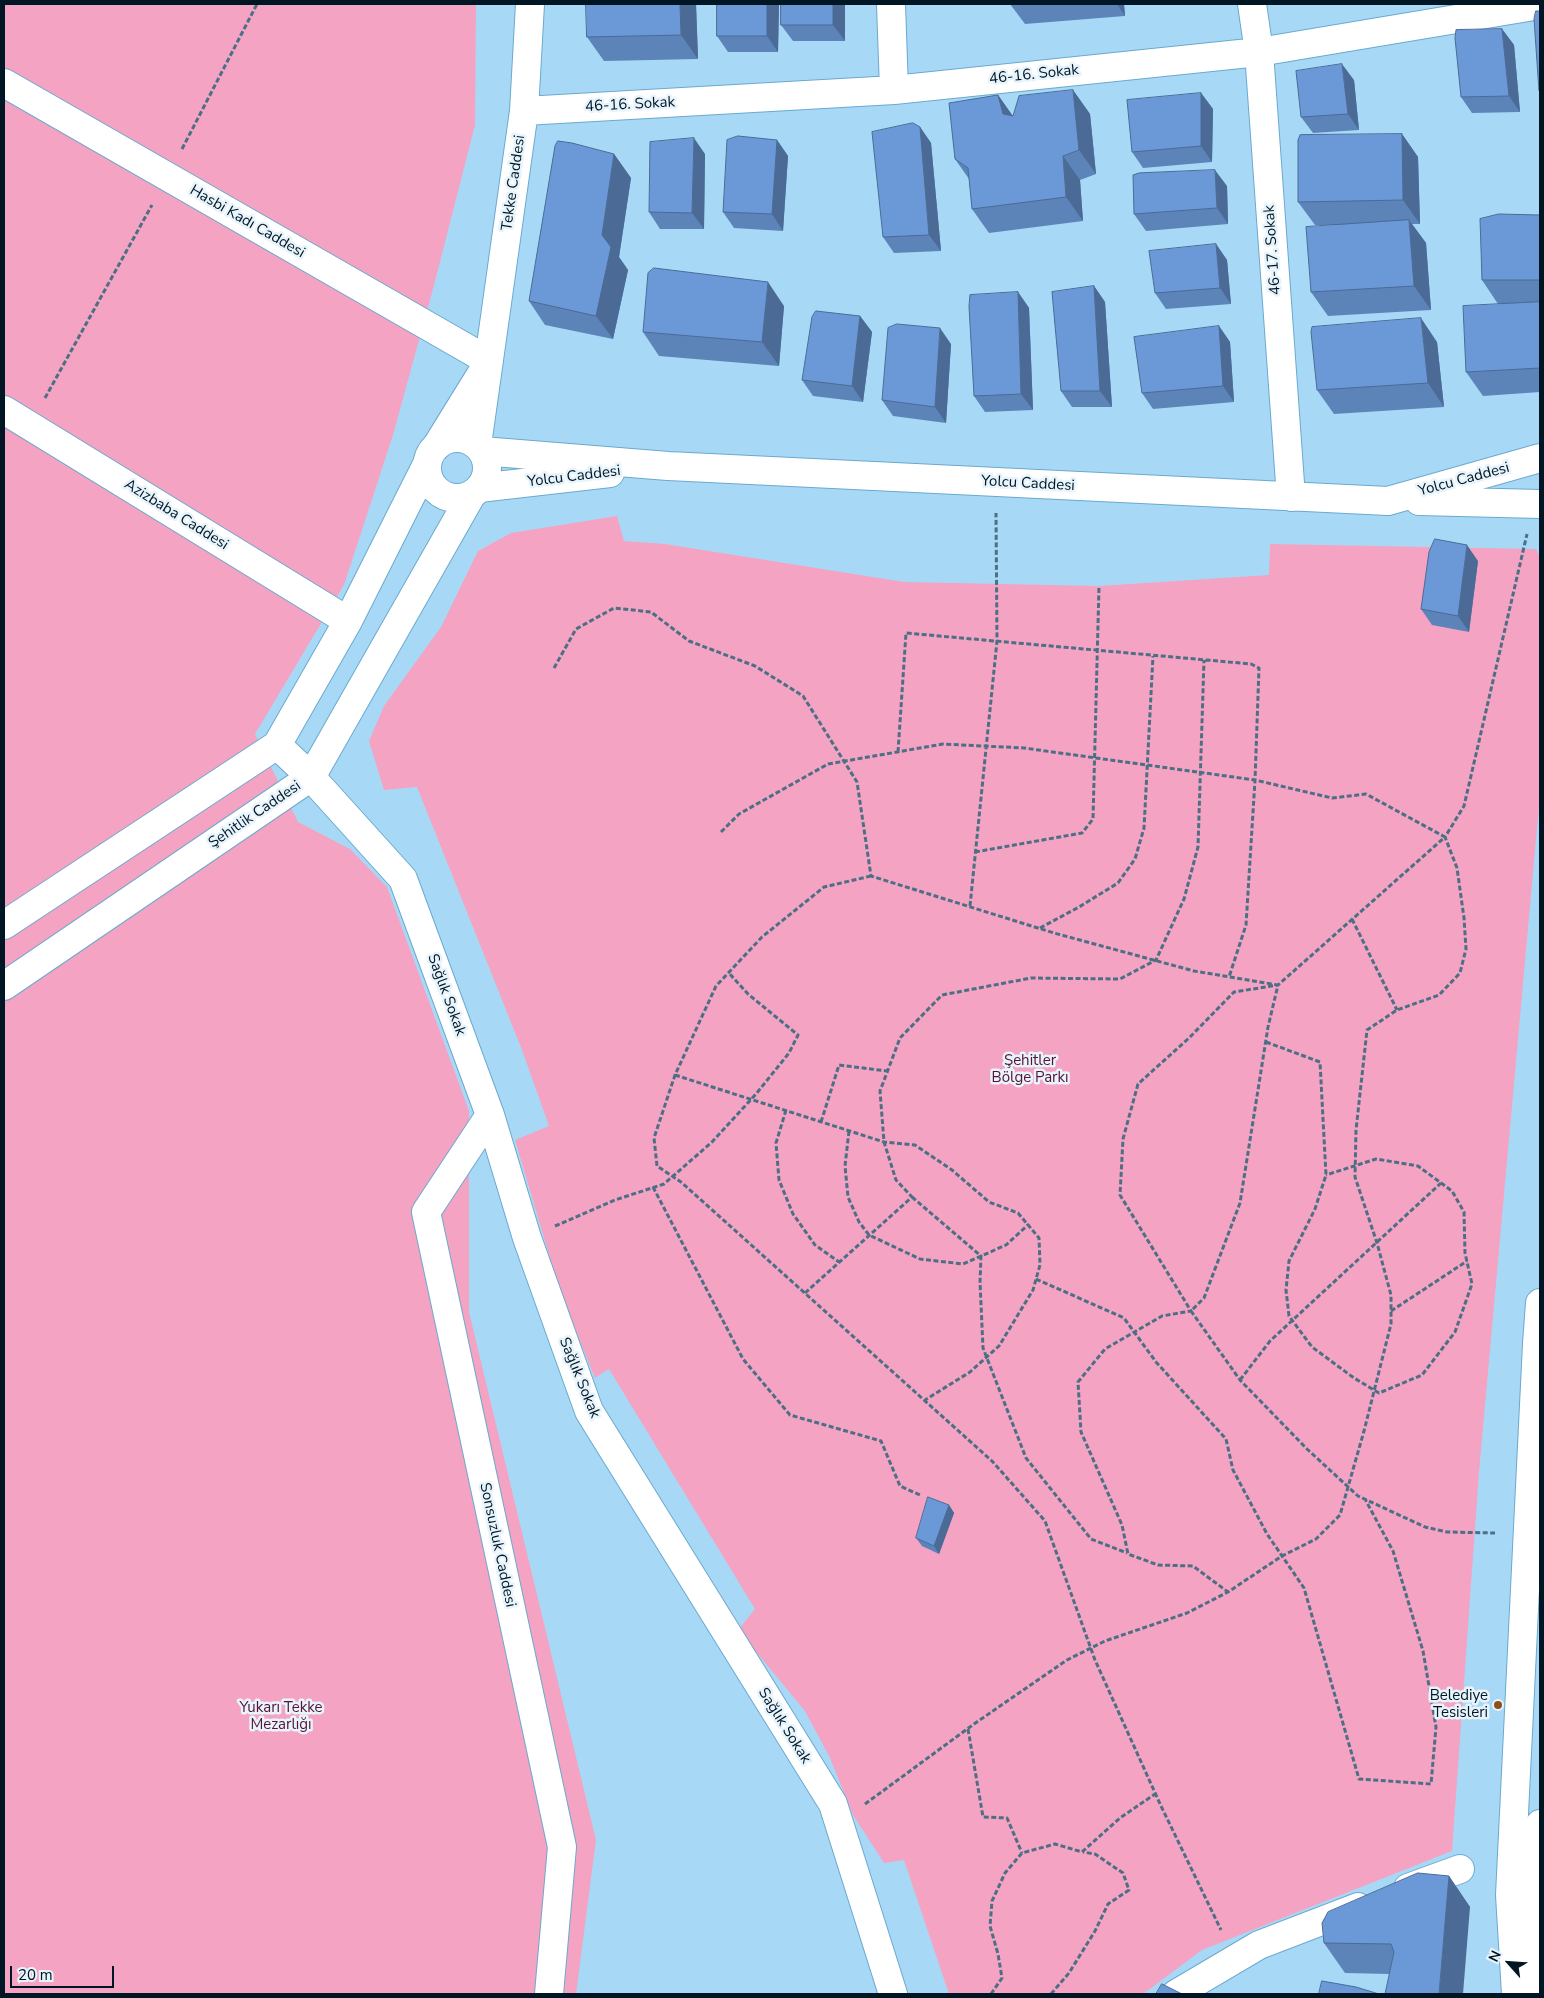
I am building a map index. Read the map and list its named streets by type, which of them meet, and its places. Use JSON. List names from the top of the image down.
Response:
{
  "streets": {
    "street": [
      "46-16. Sokak",
      "Tekke Caddesi",
      "Hasbi Kadı Caddesi",
      "46-17. Sokak",
      "Yolcu Caddesi",
      "Azizbaba Caddesi",
      "Şehitlik Caddesi",
      "Sağlık Sokak",
      "Sonsuzluk Caddesi"
    ]
  },
  "crossings": [
    ["46-16. Sokak", "Tekke Caddesi"],
    ["46-16. Sokak", "46-17. Sokak"],
    ["Tekke Caddesi", "Hasbi Kadı Caddesi"],
    ["Tekke Caddesi", "Yolcu Caddesi"],
    ["Tekke Caddesi", "Şehitlik Caddesi"],
    ["46-17. Sokak", "Yolcu Caddesi"],
    ["Yolcu Caddesi", "Şehitlik Caddesi"],
    ["Şehitlik Caddesi", "Sağlık Sokak"],
    ["Sağlık Sokak", "Sonsuzluk Caddesi"]
  ],
  "parks": ["Şehitler Bölge Parkı", "Yukarı Tekke Mezarlığı"],
  "places": ["Belediye Tesisleri"],
  "scale_bar": "20 m",
  "north": "top left"
}
